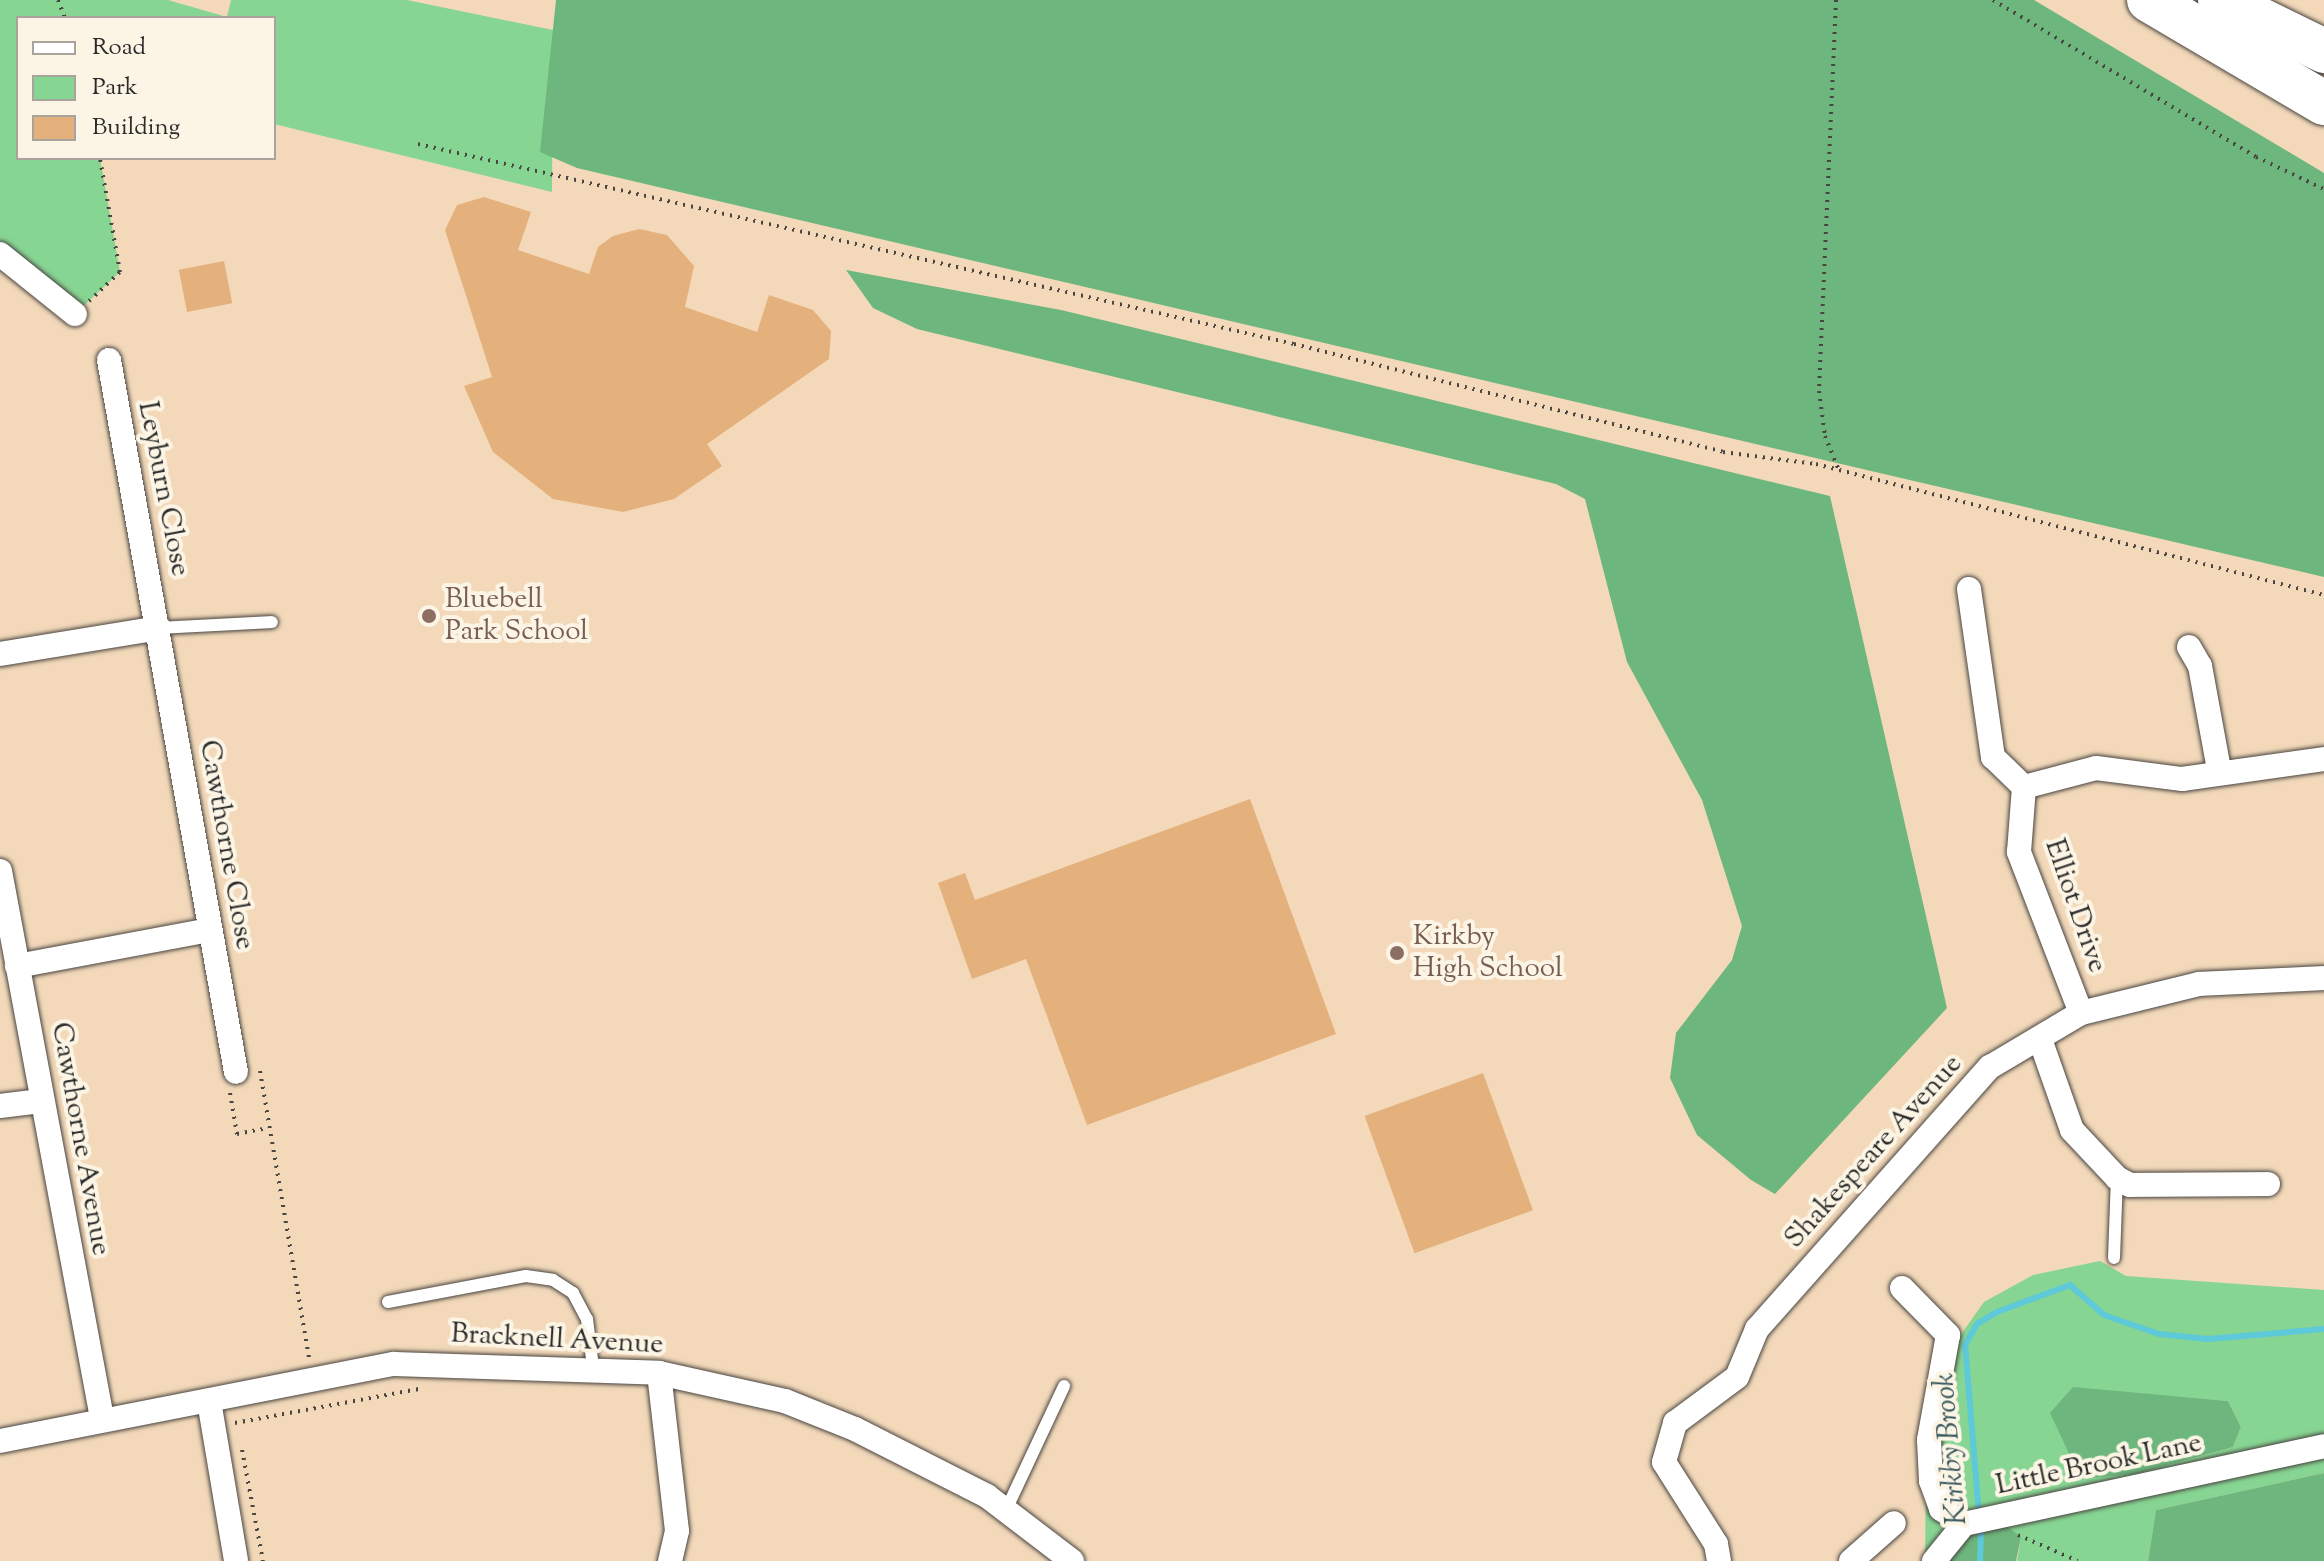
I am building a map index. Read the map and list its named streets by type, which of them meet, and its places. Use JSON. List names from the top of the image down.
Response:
{
  "streets": {
    "street": [
      "Leyburn Close",
      "Cawthorne Close",
      "Elliot Drive",
      "Cawthorne Avenue",
      "Shakespeare Avenue",
      "Bracknell Avenue",
      "Little Brook Lane"
    ]
  },
  "crossings": [
    ["Leyburn Close", "Cawthorne Close"],
    ["Elliot Drive", "Shakespeare Avenue"],
    ["Cawthorne Avenue", "Bracknell Avenue"]
  ],
  "water": ["Kirkby Brook"],
  "places": ["Bluebell Park School", "Kirkby High School"],
  "legend": ["Road", "Park", "Building"]
}
